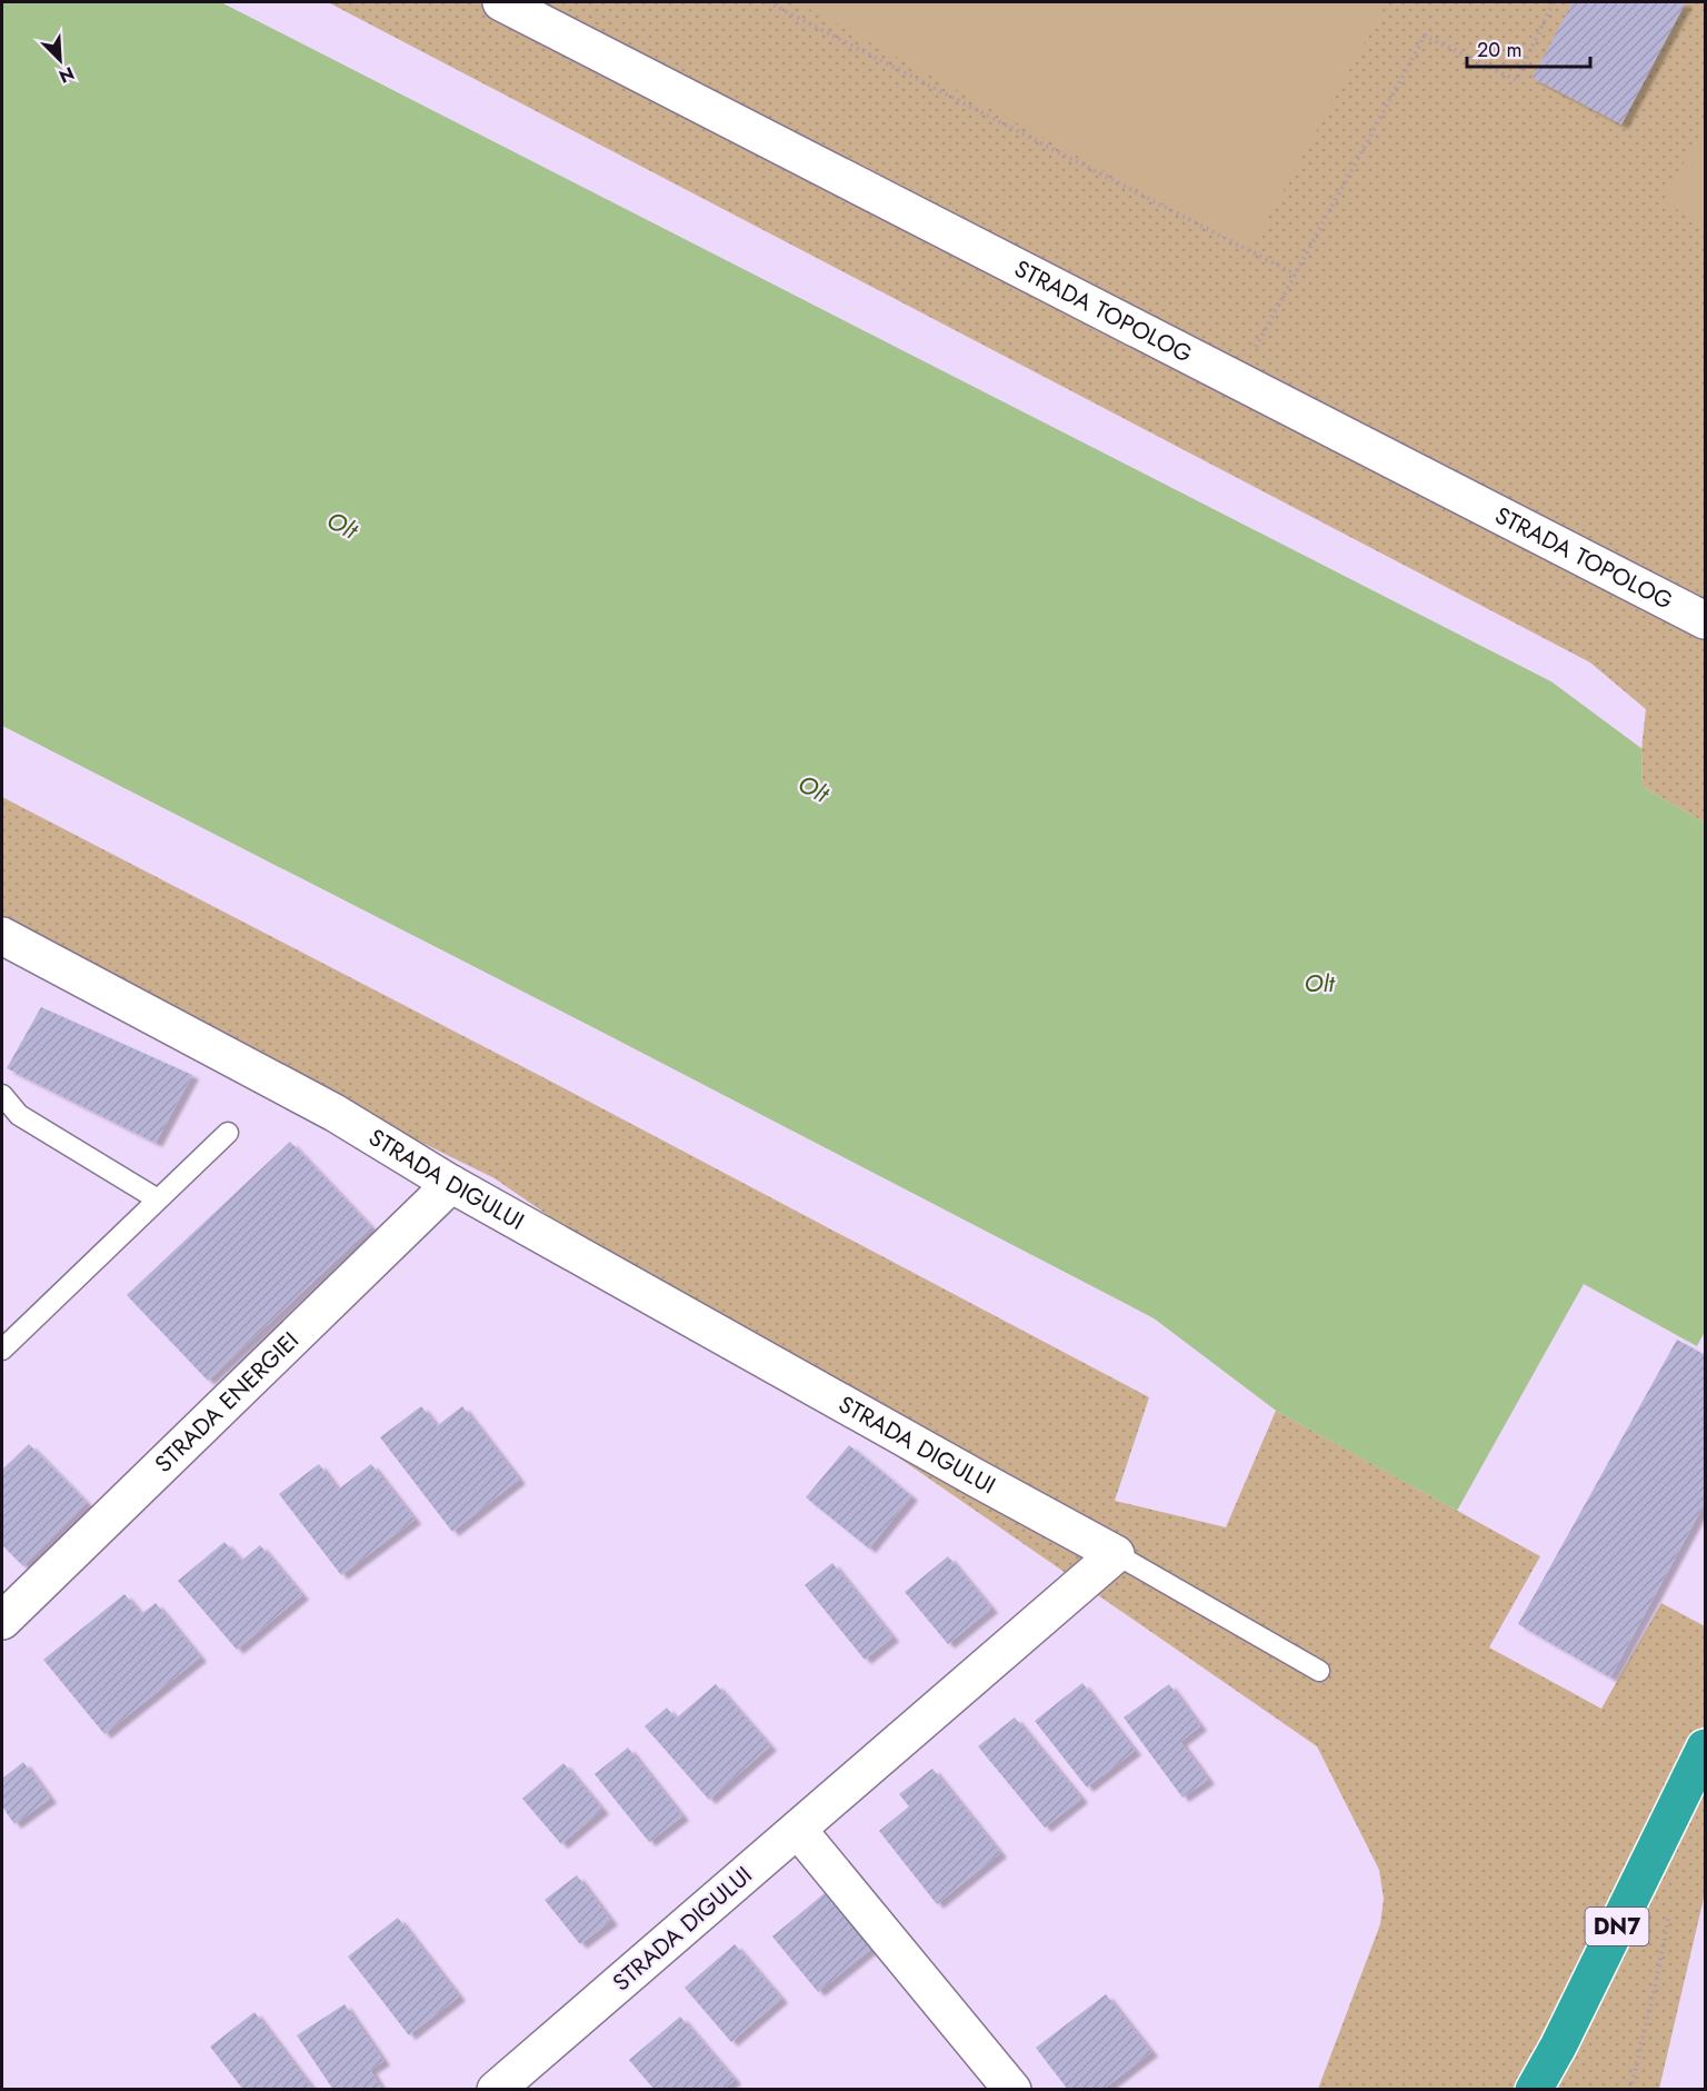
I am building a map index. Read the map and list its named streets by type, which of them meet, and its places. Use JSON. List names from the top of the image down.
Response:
{
  "streets": {
    "highway": ["DN7"],
    "street": ["STRADA TOPOLOG", "STRADA DIGULUI", "STRADA ENERGIEI"]
  },
  "crossings": [
    ["STRADA DIGULUI", "STRADA ENERGIEI"]
  ],
  "water": ["Olt"],
  "scale_bar": "20 m",
  "north": "bottom right"
}
